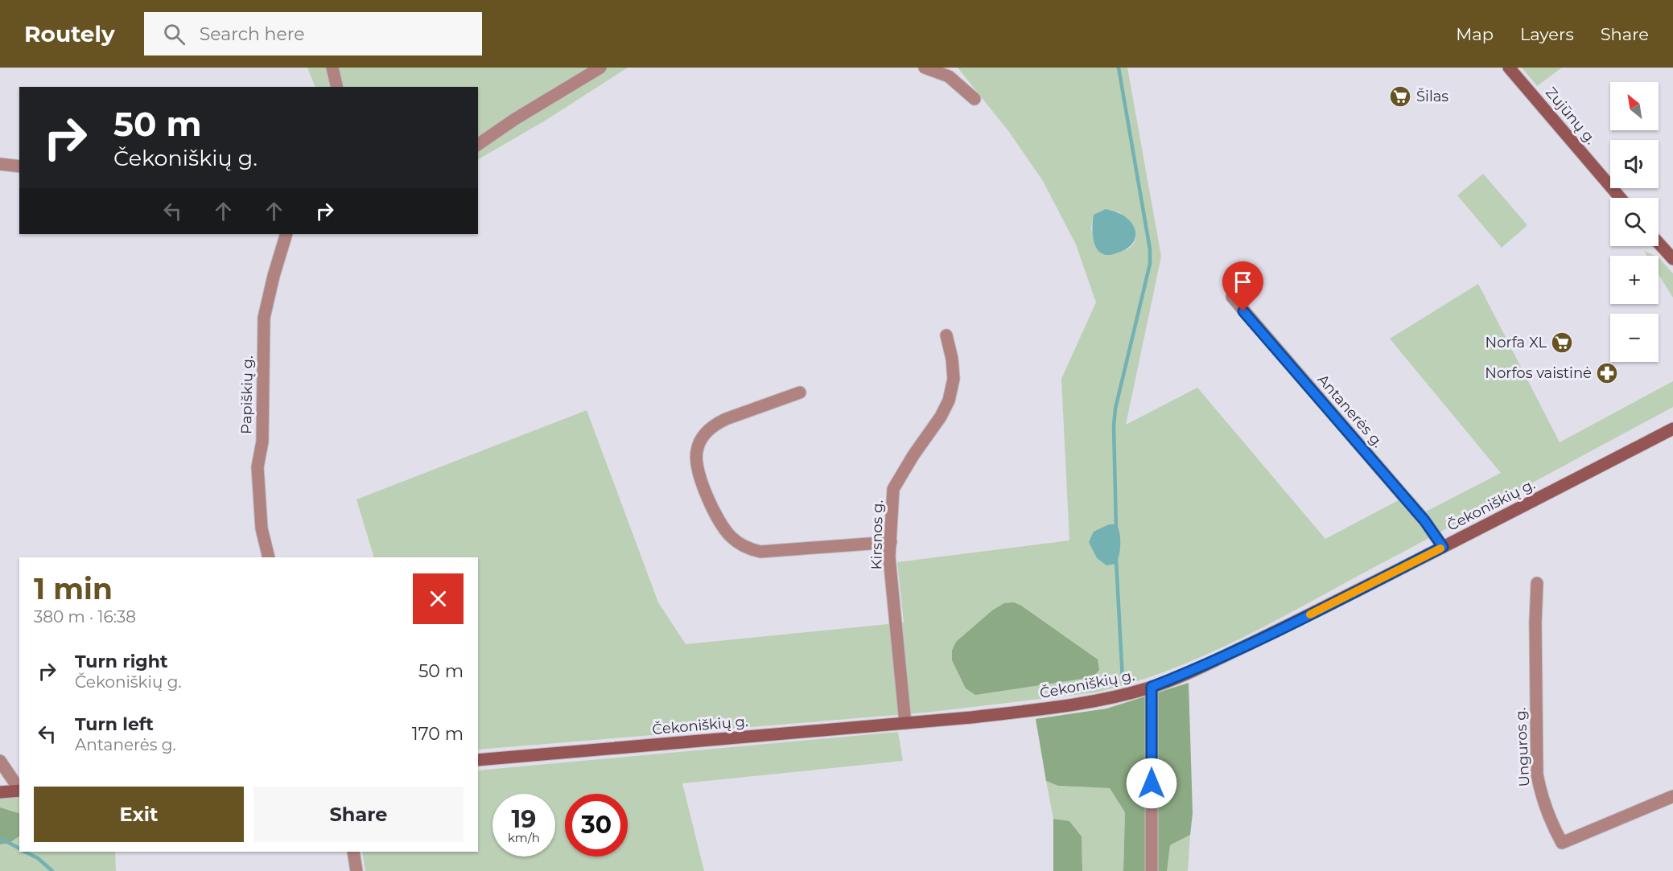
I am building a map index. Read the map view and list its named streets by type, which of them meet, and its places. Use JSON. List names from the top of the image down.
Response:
{
  "streets": {
    "main road": ["Zujūnų g.", "Čekoniškių g."],
    "street": [
      "Papiškių g.",
      "Antanerės g.",
      "Kirsnos g.",
      "Unguros g."
    ]
  },
  "crossings": [
    ["Antanerės g.", "Čekoniškių g."],
    ["Čekoniškių g.", "Kirsnos g."]
  ],
  "places": {
    "supermarket": ["Šilas", "Norfa XL"],
    "pharmacy": ["Norfos vaistinė"]
  },
  "north": "top left",
  "page": {
    "header": "Routely",
    "search": "Search here",
    "nav": ["Map", "Layers", "Share"],
    "map_buttons": ["+", "−"],
    "turn": ["50 m", "Čekoniškių g."],
    "heading": ["1 min", "380 m · 16:38"],
    "list": [
      {
        "name": "Turn right",
        "note": "Čekoniškių g.",
        "value": "50 m"
      },
      {
        "name": "Turn left",
        "note": "Antanerės g.",
        "value": "170 m"
      }
    ],
    "buttons": ["Exit", "Share"],
    "speed": "19 km/h",
    "limit": "30"
  }
}
